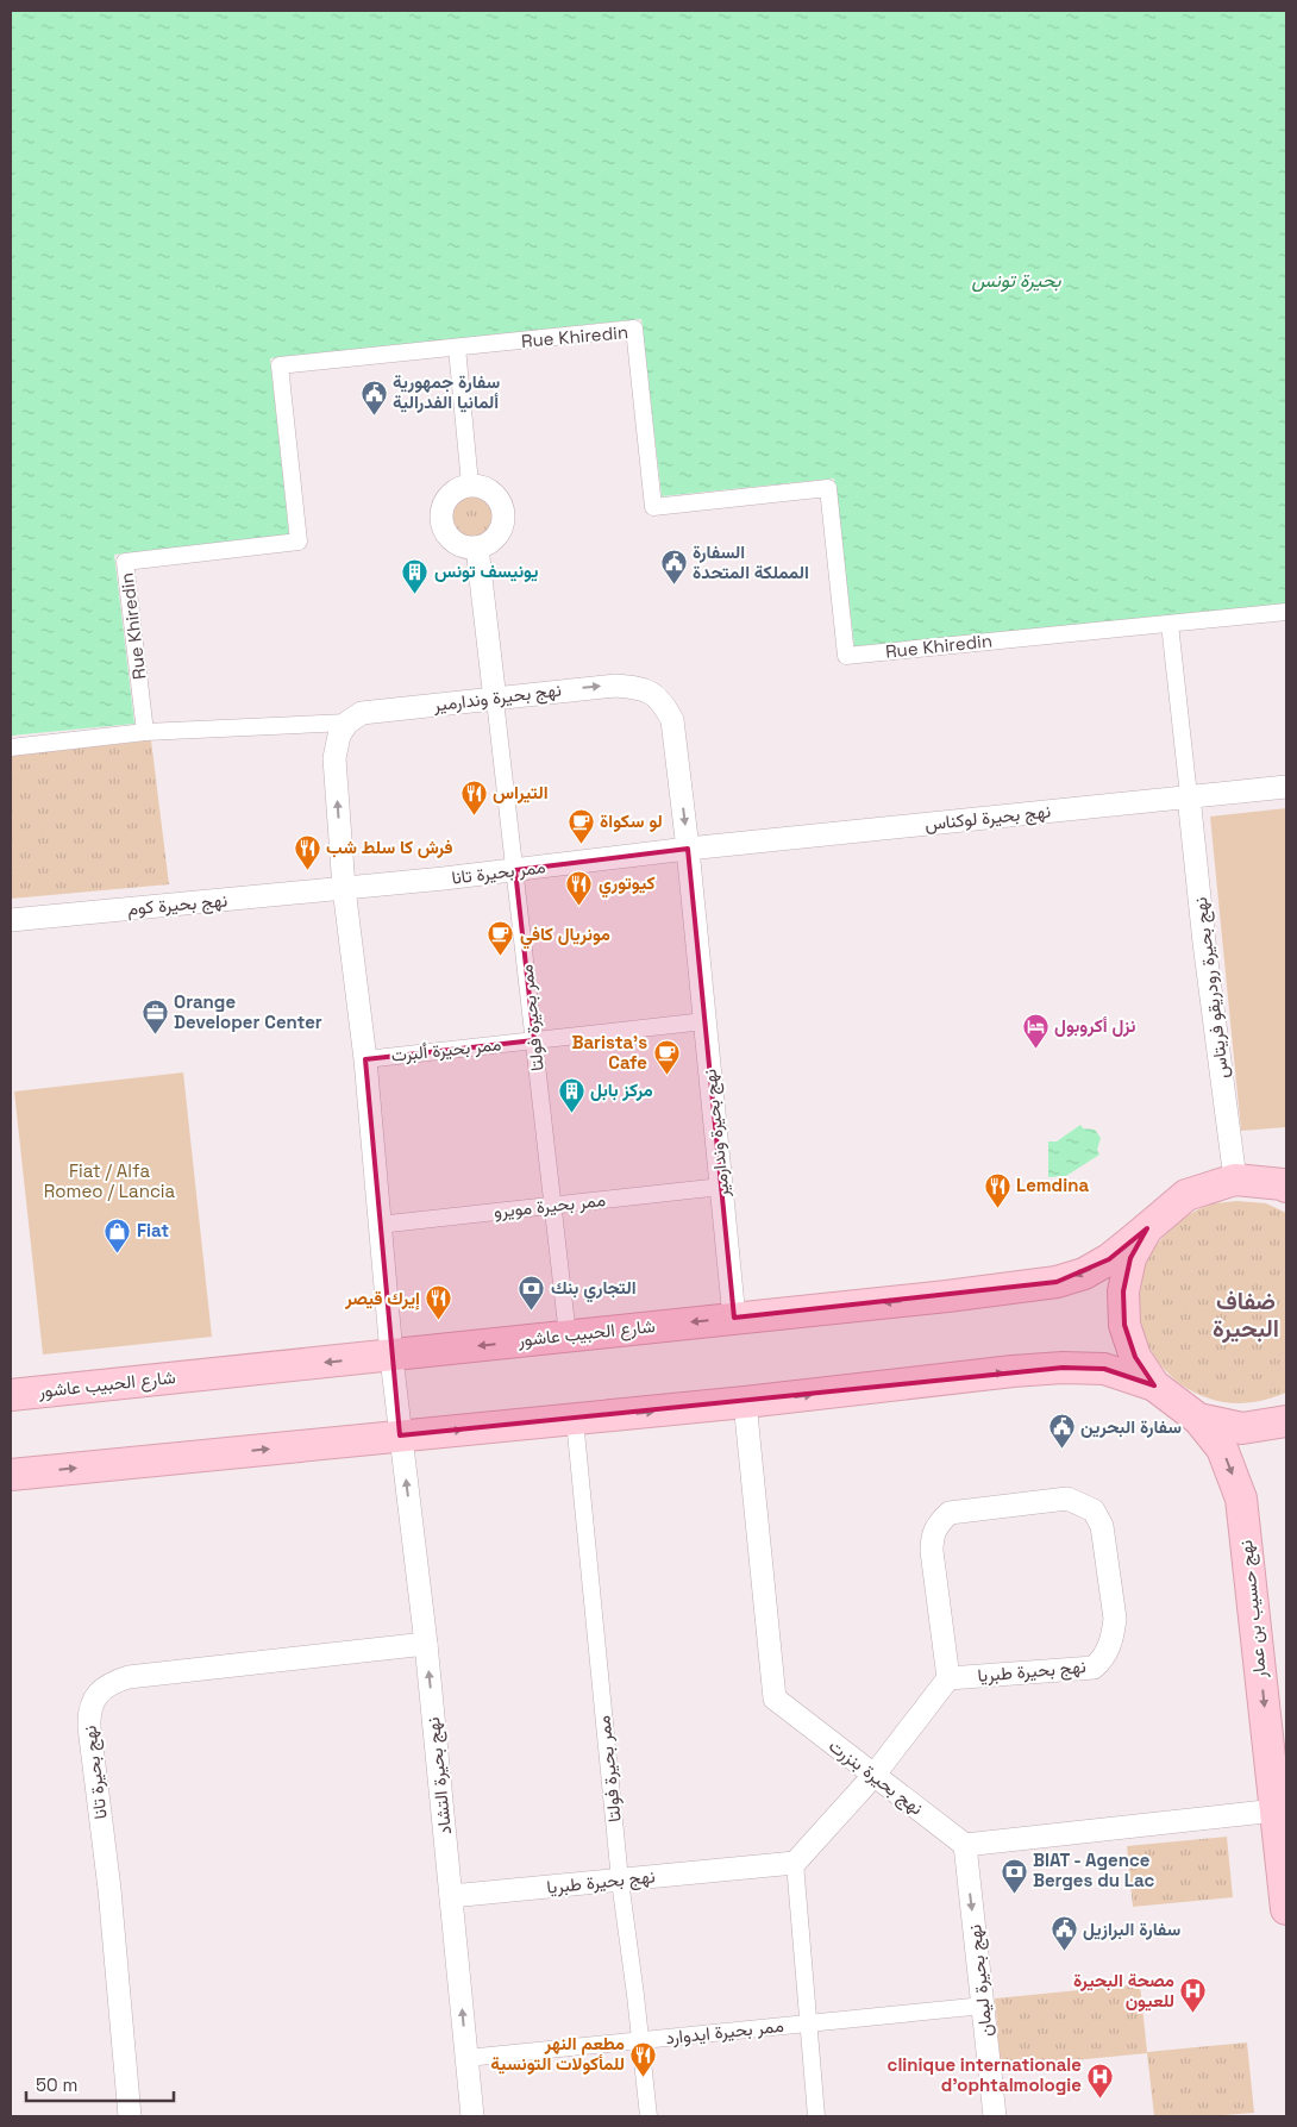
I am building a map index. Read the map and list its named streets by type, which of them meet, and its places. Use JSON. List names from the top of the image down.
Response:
{
  "streets": {
    "main road": ["شارع الحبيب عاشور", "نهج حسيب بن عمار"],
    "street": [
      "Rue Khiredin",
      "نهج بحيرة وندارمير",
      "نهج بحيرة لوكناس",
      "ممر بحيرة تانا",
      "نهج بحيرة كوم",
      "نهج بحيرة رودريقو فريتاس",
      "ممر بحيرة فولتا",
      "ممر بحيرة ألبرت",
      "ممر بحيرة مويرو",
      "نهج بحيرة طبريا",
      "نهج بحيرة تانا",
      "نهج بحيرة التشاد",
      "نهج بحيرة بنزرت",
      "نهج بحيرة ليمان",
      "ممر بحيرة ايدوارد"
    ]
  },
  "crossings": [
    ["نهج بحيرة وندارمير", "نهج بحيرة لوكناس"],
    ["نهج بحيرة وندارمير", "ممر بحيرة تانا"],
    ["نهج بحيرة وندارمير", "ممر بحيرة فولتا"],
    ["نهج بحيرة وندارمير", "ممر بحيرة ألبرت"],
    ["نهج بحيرة وندارمير", "ممر بحيرة مويرو"],
    ["نهج بحيرة وندارمير", "شارع الحبيب عاشور"],
    ["نهج بحيرة لوكناس", "ممر بحيرة تانا"],
    ["نهج بحيرة لوكناس", "نهج بحيرة رودريقو فريتاس"],
    ["ممر بحيرة تانا", "نهج بحيرة كوم"],
    ["ممر بحيرة تانا", "ممر بحيرة فولتا"],
    ["نهج بحيرة رودريقو فريتاس", "شارع الحبيب عاشور"],
    ["ممر بحيرة فولتا", "ممر بحيرة ألبرت"],
    ["ممر بحيرة فولتا", "ممر بحيرة مويرو"],
    ["ممر بحيرة فولتا", "شارع الحبيب عاشور"],
    ["ممر بحيرة فولتا", "نهج بحيرة طبريا"],
    ["ممر بحيرة فولتا", "ممر بحيرة ايدوارد"],
    ["شارع الحبيب عاشور", "نهج بحيرة التشاد"],
    ["نهج بحيرة طبريا", "نهج بحيرة التشاد"],
    ["نهج بحيرة تانا", "نهج بحيرة التشاد"],
    ["نهج بحيرة التشاد", "ممر بحيرة ايدوارد"],
    ["نهج بحيرة بنزرت", "نهج بحيرة ليمان"],
    ["نهج بحيرة ليمان", "ممر بحيرة ايدوارد"]
  ],
  "one_way": ["نهج حسيب بن عمار", "نهج بحيرة التشاد"],
  "districts": ["ضفاف البحيرة"],
  "water": ["بحيرة تونس"],
  "parks": ["Fiat / Alfa Romeo / Lancia"],
  "places": {
    "public building": [
      "سفارة جمهورية ألمانيا الفدرالية",
      "السفارة المملكة المتحدة",
      "سفارة البحرين",
      "سفارة البرازيل"
    ],
    "building": ["يونيسف تونس", "مركز بابل"],
    "restaurant": [
      "التيراس",
      "فرش كا سلط شب",
      "كيوتوري",
      "Lemdina",
      "إيرك قيصر",
      "مطعم النهر للمأكولات التونسية"
    ],
    "cafe": ["لو سكواة", "مونريال كافي", "Barista's Cafe"],
    "office": ["Orange Developer Center"],
    "hotel": ["نزل أكروبول"],
    "shop": ["Fiat"],
    "bank": ["التجاري بنك", "BIAT - Agence Berges du Lac"],
    "hospital": ["مصحة البحيرة للعيون", "clinique internationale d'ophtalmologie"]
  },
  "scale_bar": "50 m"
}
